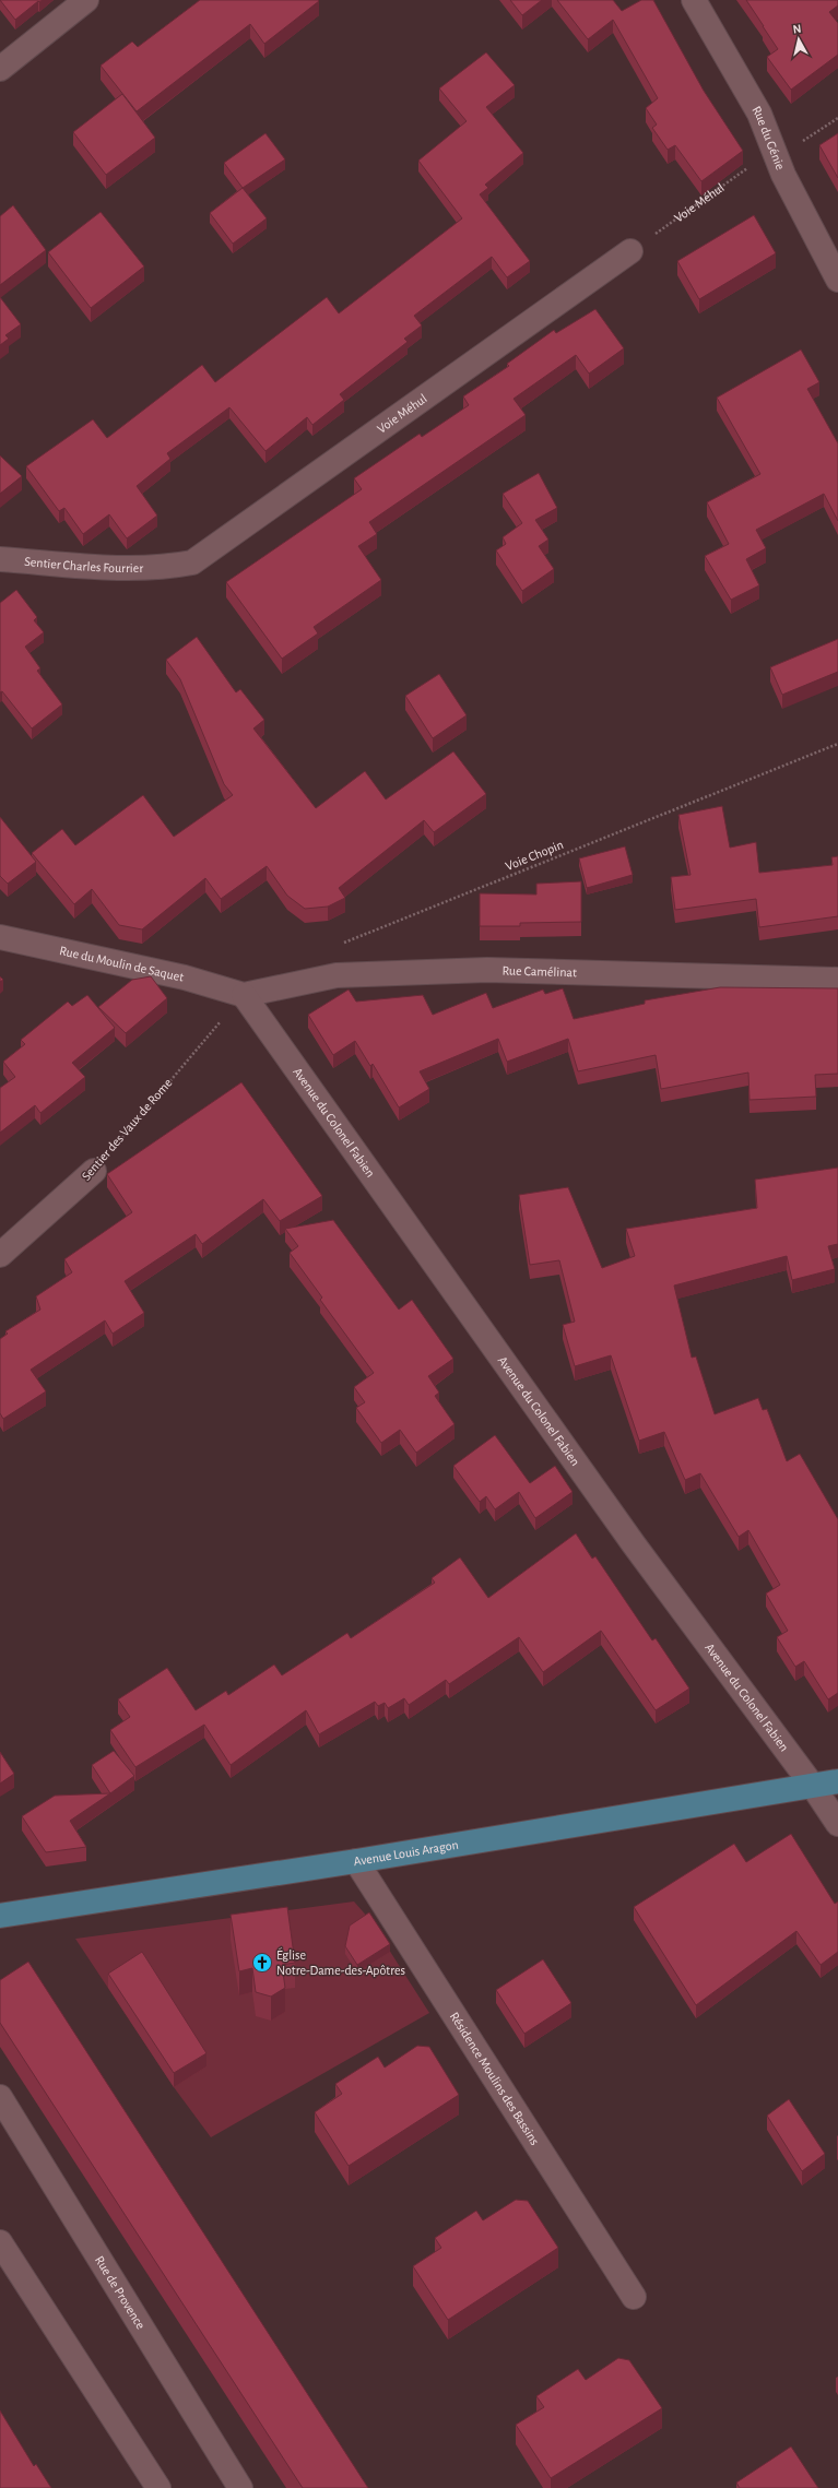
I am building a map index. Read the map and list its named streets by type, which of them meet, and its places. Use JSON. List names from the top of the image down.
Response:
{
  "streets": {
    "main road": ["Avenue Louis Aragon"],
    "street": [
      "Rue du Génie",
      "Voie Méhul",
      "Sentier Charles Fourrier",
      "Rue du Moulin de Saquet",
      "Rue Camélinat",
      "Avenue du Colonel Fabien",
      "Sentier des Vaux de Rome",
      "Résidence Moulins des Bassins",
      "Rue de Provence"
    ],
    "path": ["Voie Chopin"]
  },
  "crossings": [
    ["Voie Méhul", "Sentier Charles Fourrier"],
    ["Rue du Moulin de Saquet", "Rue Camélinat"],
    ["Rue du Moulin de Saquet", "Avenue du Colonel Fabien"],
    ["Rue du Moulin de Saquet", "Sentier des Vaux de Rome"],
    ["Rue Camélinat", "Avenue du Colonel Fabien"],
    ["Rue Camélinat", "Sentier des Vaux de Rome"],
    ["Avenue du Colonel Fabien", "Sentier des Vaux de Rome"],
    ["Avenue du Colonel Fabien", "Avenue Louis Aragon"],
    ["Avenue Louis Aragon", "Résidence Moulins des Bassins"]
  ],
  "places": {
    "church": ["Église Notre-Dame-des-Apôtres"]
  },
  "north": "top"
}
